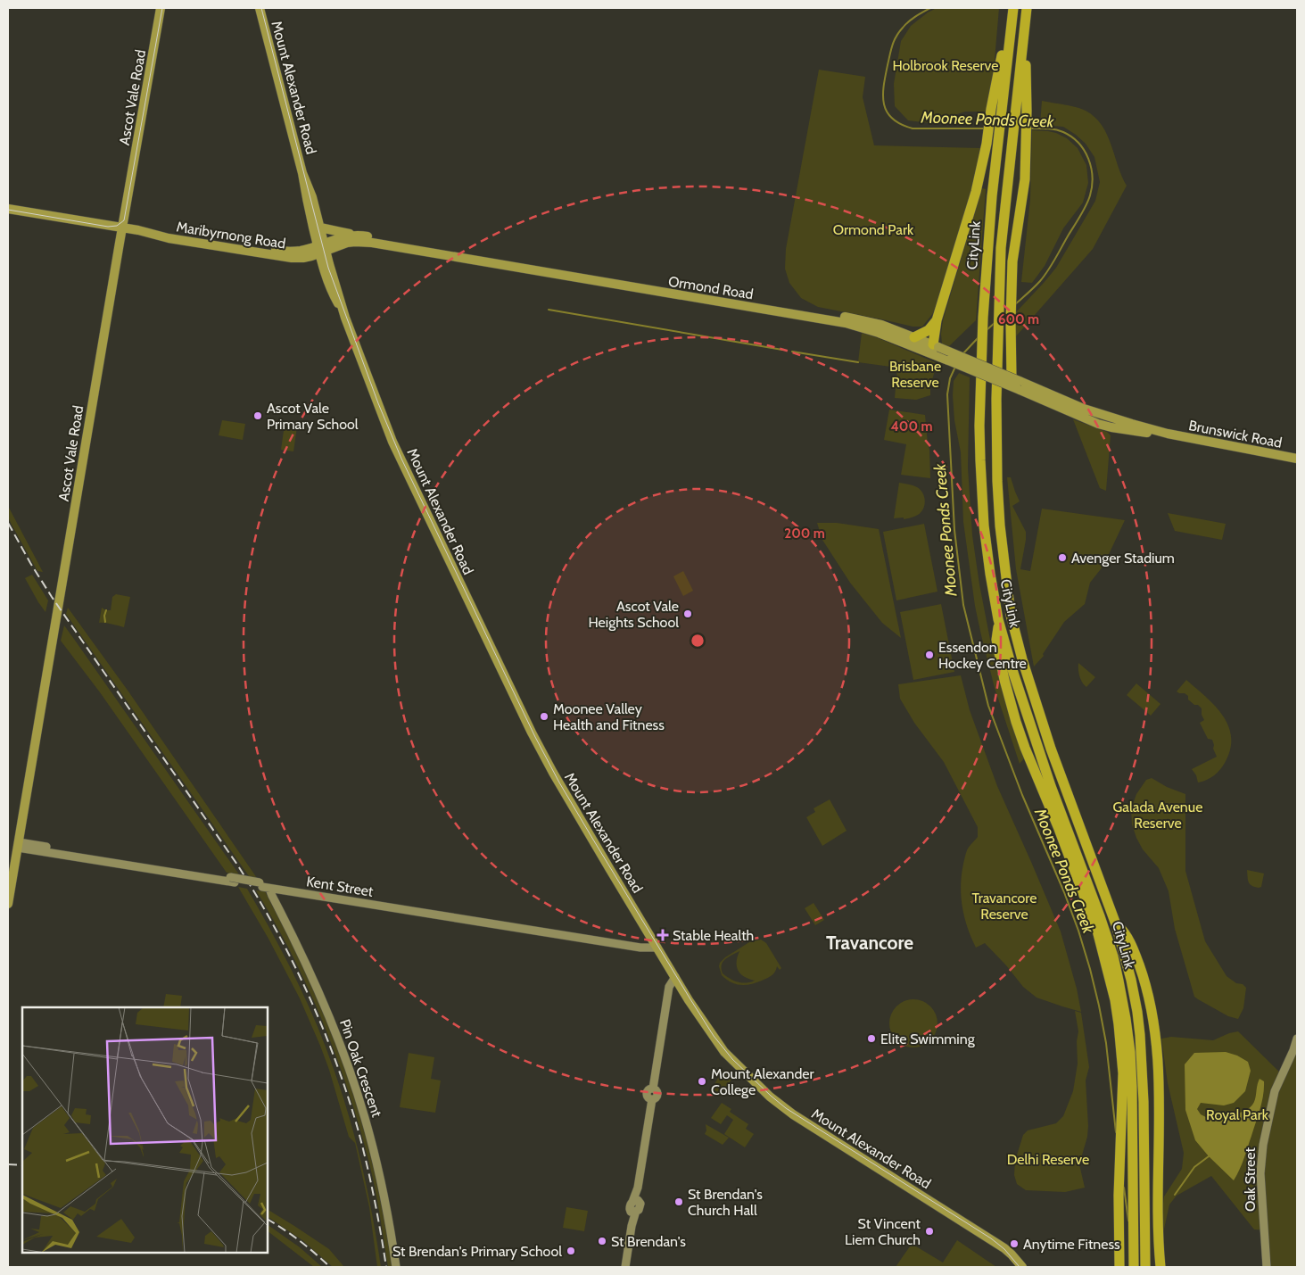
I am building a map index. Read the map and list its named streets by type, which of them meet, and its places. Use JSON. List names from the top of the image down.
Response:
{
  "streets": {
    "highway": ["CityLink"],
    "main road": [
      "Mount Alexander Road",
      "Ascot Vale Road",
      "Maribyrnong Road",
      "Ormond Road",
      "Brunswick Road"
    ],
    "street": ["Kent Street", "Pin Oak Crescent", "Oak Street"]
  },
  "crossings": [
    ["Mount Alexander Road", "Maribyrnong Road"],
    ["Mount Alexander Road", "Ormond Road"],
    ["Mount Alexander Road", "Kent Street"],
    ["Ascot Vale Road", "Maribyrnong Road"],
    ["Ascot Vale Road", "Kent Street"],
    ["Maribyrnong Road", "Ormond Road"],
    ["Ormond Road", "Brunswick Road"],
    ["Kent Street", "Pin Oak Crescent"]
  ],
  "districts": ["Travancore"],
  "water": ["Moonee Ponds Creek"],
  "parks": [
    "Holbrook Reserve",
    "Ormond Park",
    "Brisbane Reserve",
    "Galada Avenue Reserve",
    "Travancore Reserve",
    "Royal Park",
    "Delhi Reserve"
  ],
  "places": {
    "other": [
      "Ascot Vale Primary School",
      "Avenger Stadium",
      "Ascot Vale Heights School",
      "Essendon Hockey Centre",
      "Moonee Valley Health and Fitness",
      "Elite Swimming",
      "Mount Alexander College",
      "St Brendan's Church Hall",
      "St Vincent Liem Church",
      "St Brendan's",
      "Anytime Fitness",
      "St Brendan's Primary School"
    ],
    "health": ["Stable Health"]
  },
  "rings": ["600 m", "400 m", "200 m"]
}
